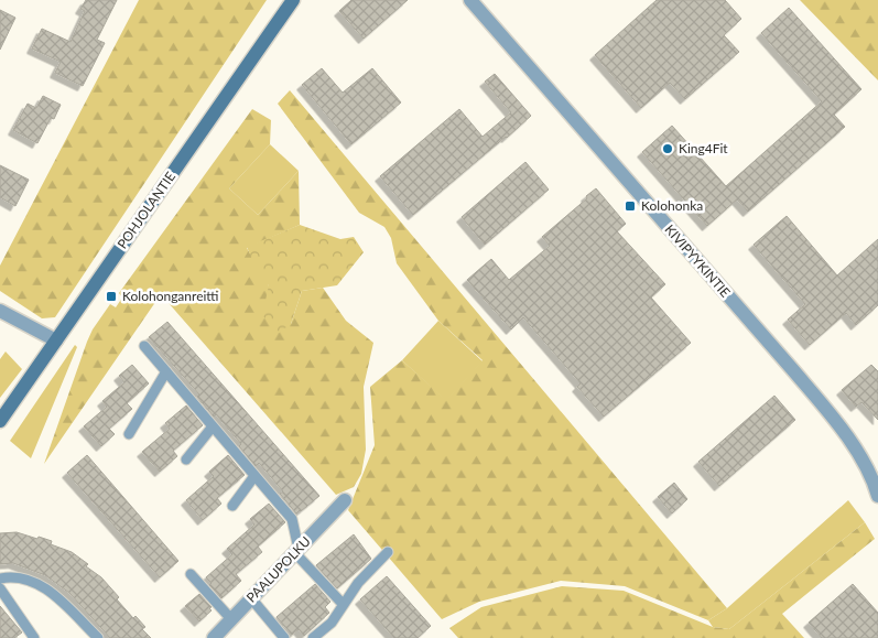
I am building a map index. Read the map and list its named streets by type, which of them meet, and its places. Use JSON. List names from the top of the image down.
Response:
{
  "streets": {
    "street": ["POHJOLANTIE", "KIVIPYYKINTIE", "PAALUPOLKU"]
  },
  "places": {
    "other": ["King4Fit"],
    "transit": ["Kolohonka", "Kolohonganreitti"]
  }
}
